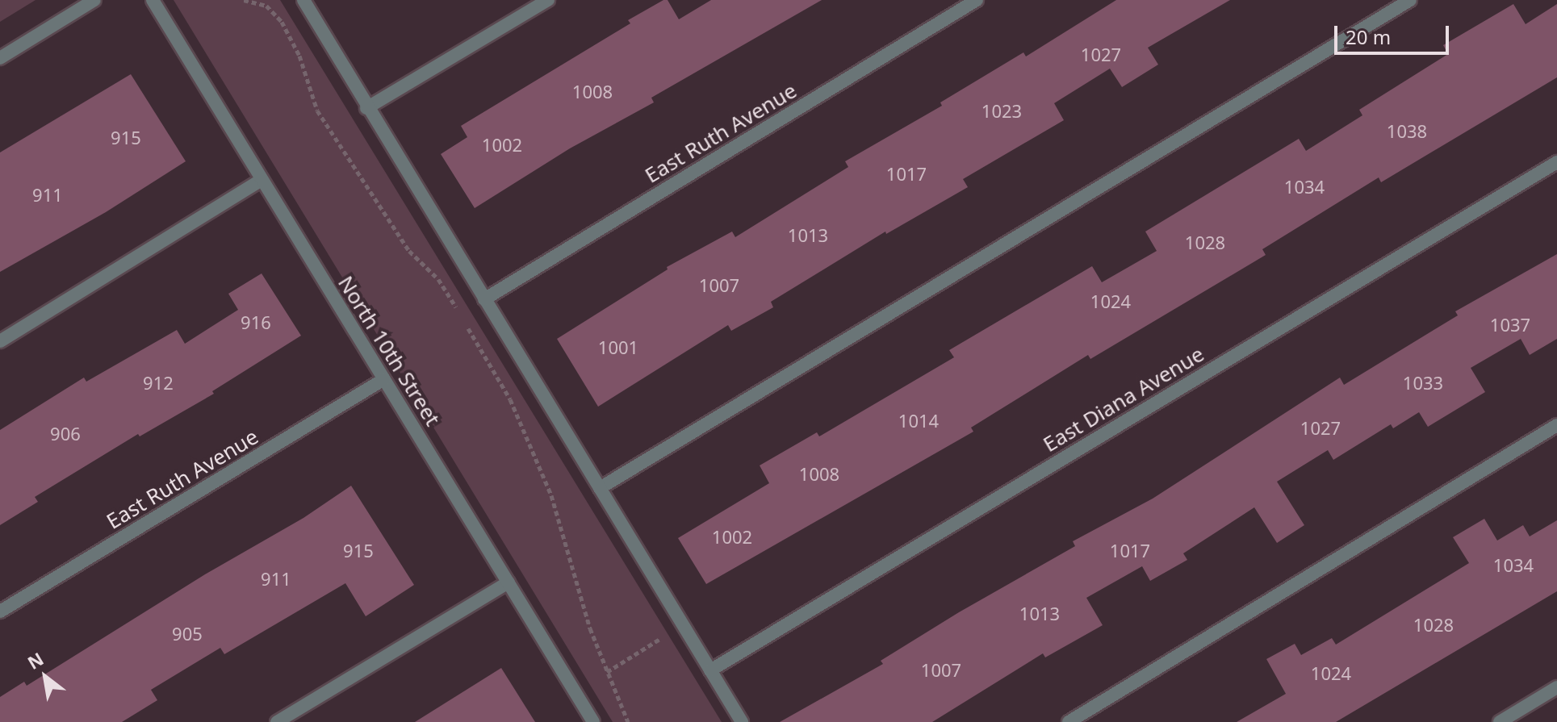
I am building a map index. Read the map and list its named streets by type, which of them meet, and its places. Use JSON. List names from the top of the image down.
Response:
{
  "streets": {
    "street": ["East Ruth Avenue", "North 10th Street", "East Diana Avenue"]
  },
  "crossings": [
    ["East Ruth Avenue", "North 10th Street"]
  ],
  "house_numbers": [
    "1027",
    "1008",
    "1023",
    "1038",
    "915",
    "1002",
    "1017",
    "1034",
    "911",
    "1013",
    "1028",
    "1007",
    "1024",
    "916",
    "1037",
    "1001",
    "912",
    "1033",
    "1014",
    "1027",
    "906",
    "1008",
    "1002",
    "915",
    "1017",
    "1034",
    "911",
    "1013",
    "1028",
    "905",
    "1007",
    "1024"
  ],
  "scale_bar": "20 m",
  "north": "top left"
}
